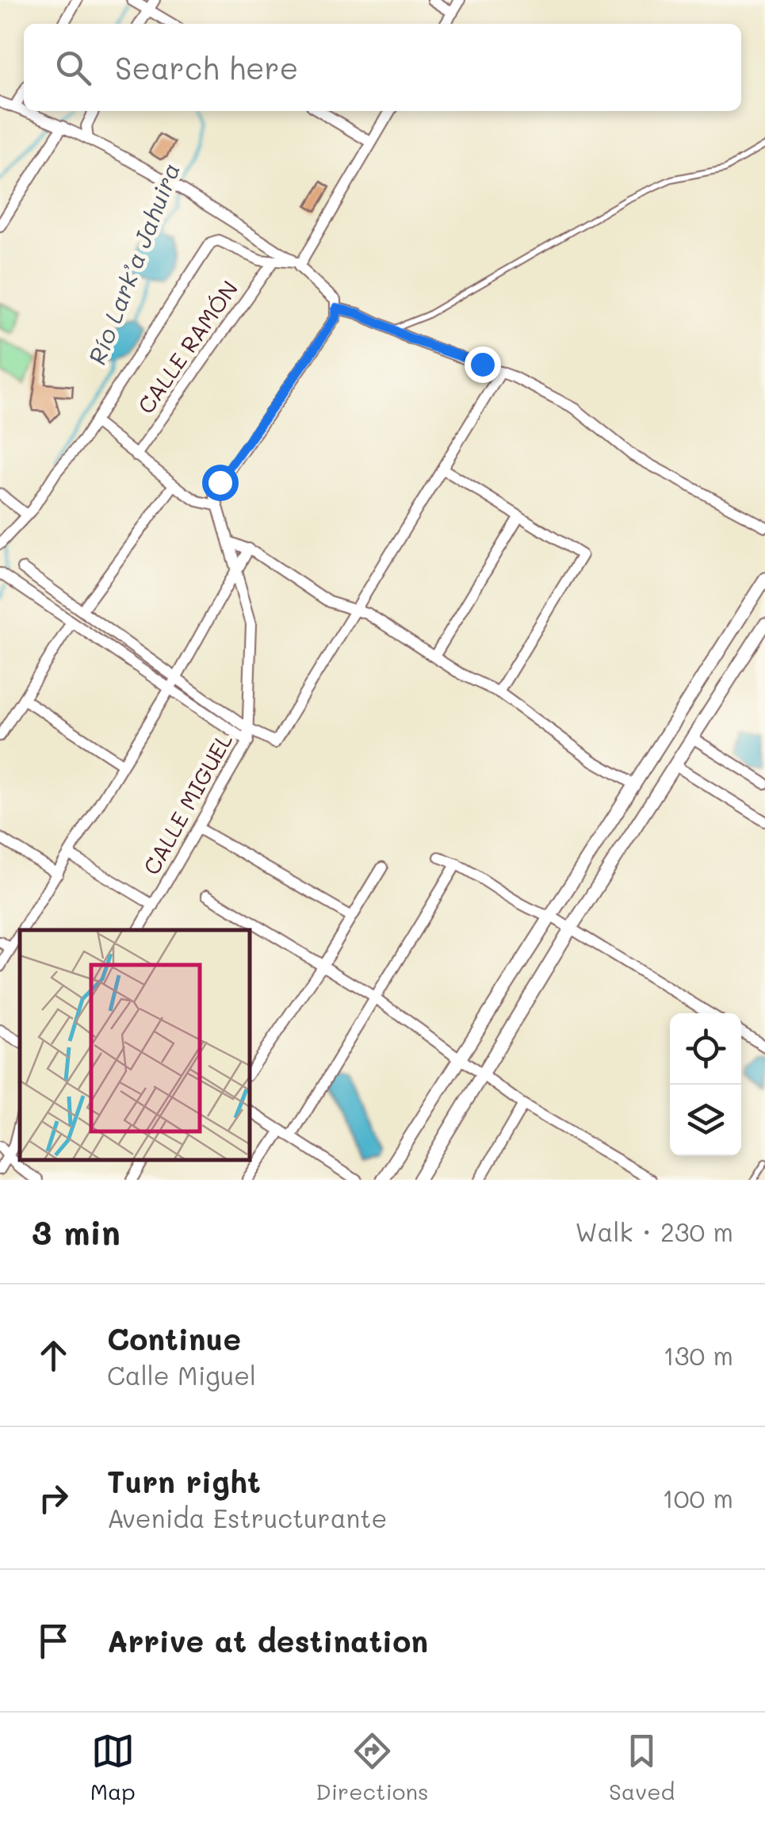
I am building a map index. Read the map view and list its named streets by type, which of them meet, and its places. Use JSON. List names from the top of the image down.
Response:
{
  "streets": {
    "street": ["CALLE RAMÓN", "CALLE MIGUEL"]
  },
  "water": ["Río Lark’a Jahuira"],
  "page": {
    "search": "Search here",
    "heading": ["3 min", "Walk · 230 m"],
    "list": [
      ["Continue", "Calle Miguel", "130 m"],
      ["Turn right", "Avenida Estructurante", "100 m"],
      "Arrive at destination"
    ],
    "nav": ["Map", "Directions", "Saved"]
  }
}
